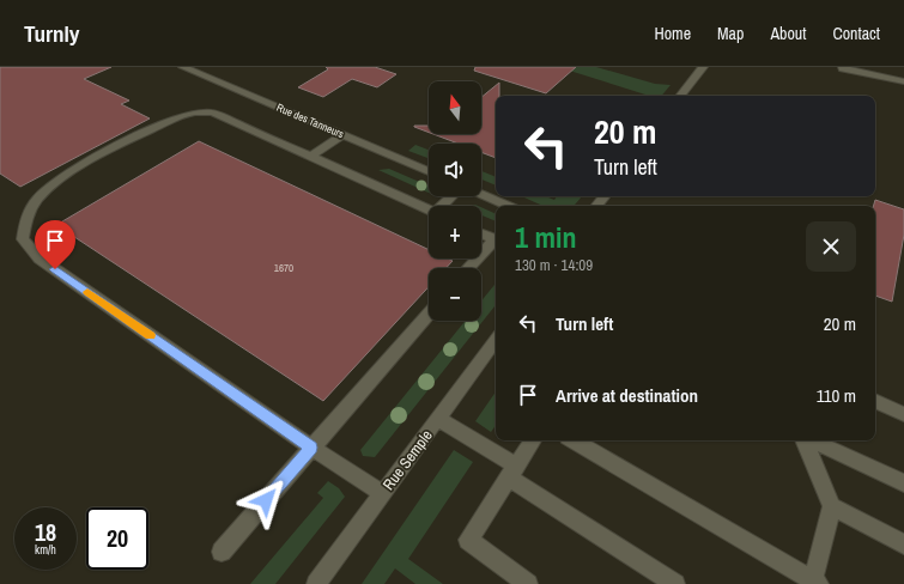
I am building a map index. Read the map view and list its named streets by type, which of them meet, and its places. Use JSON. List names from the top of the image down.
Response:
{
  "streets": {
    "street": ["Rue des Tanneurs", "Rue Semple"]
  },
  "house_numbers": ["1670"],
  "north": "top",
  "page": {
    "header": "Turnly",
    "nav": [
      "Home",
      "Map",
      "About",
      "Contact"
    ],
    "map_buttons": ["+", "−"],
    "turn": ["20 m", "Turn left"],
    "heading": ["1 min", "130 m · 14:09"],
    "list": [
      {
        "name": "Turn left",
        "value": "20 m"
      },
      {
        "name": "Arrive at destination",
        "value": "110 m"
      }
    ],
    "speed": "18 km/h",
    "limit": "20"
  }
}
